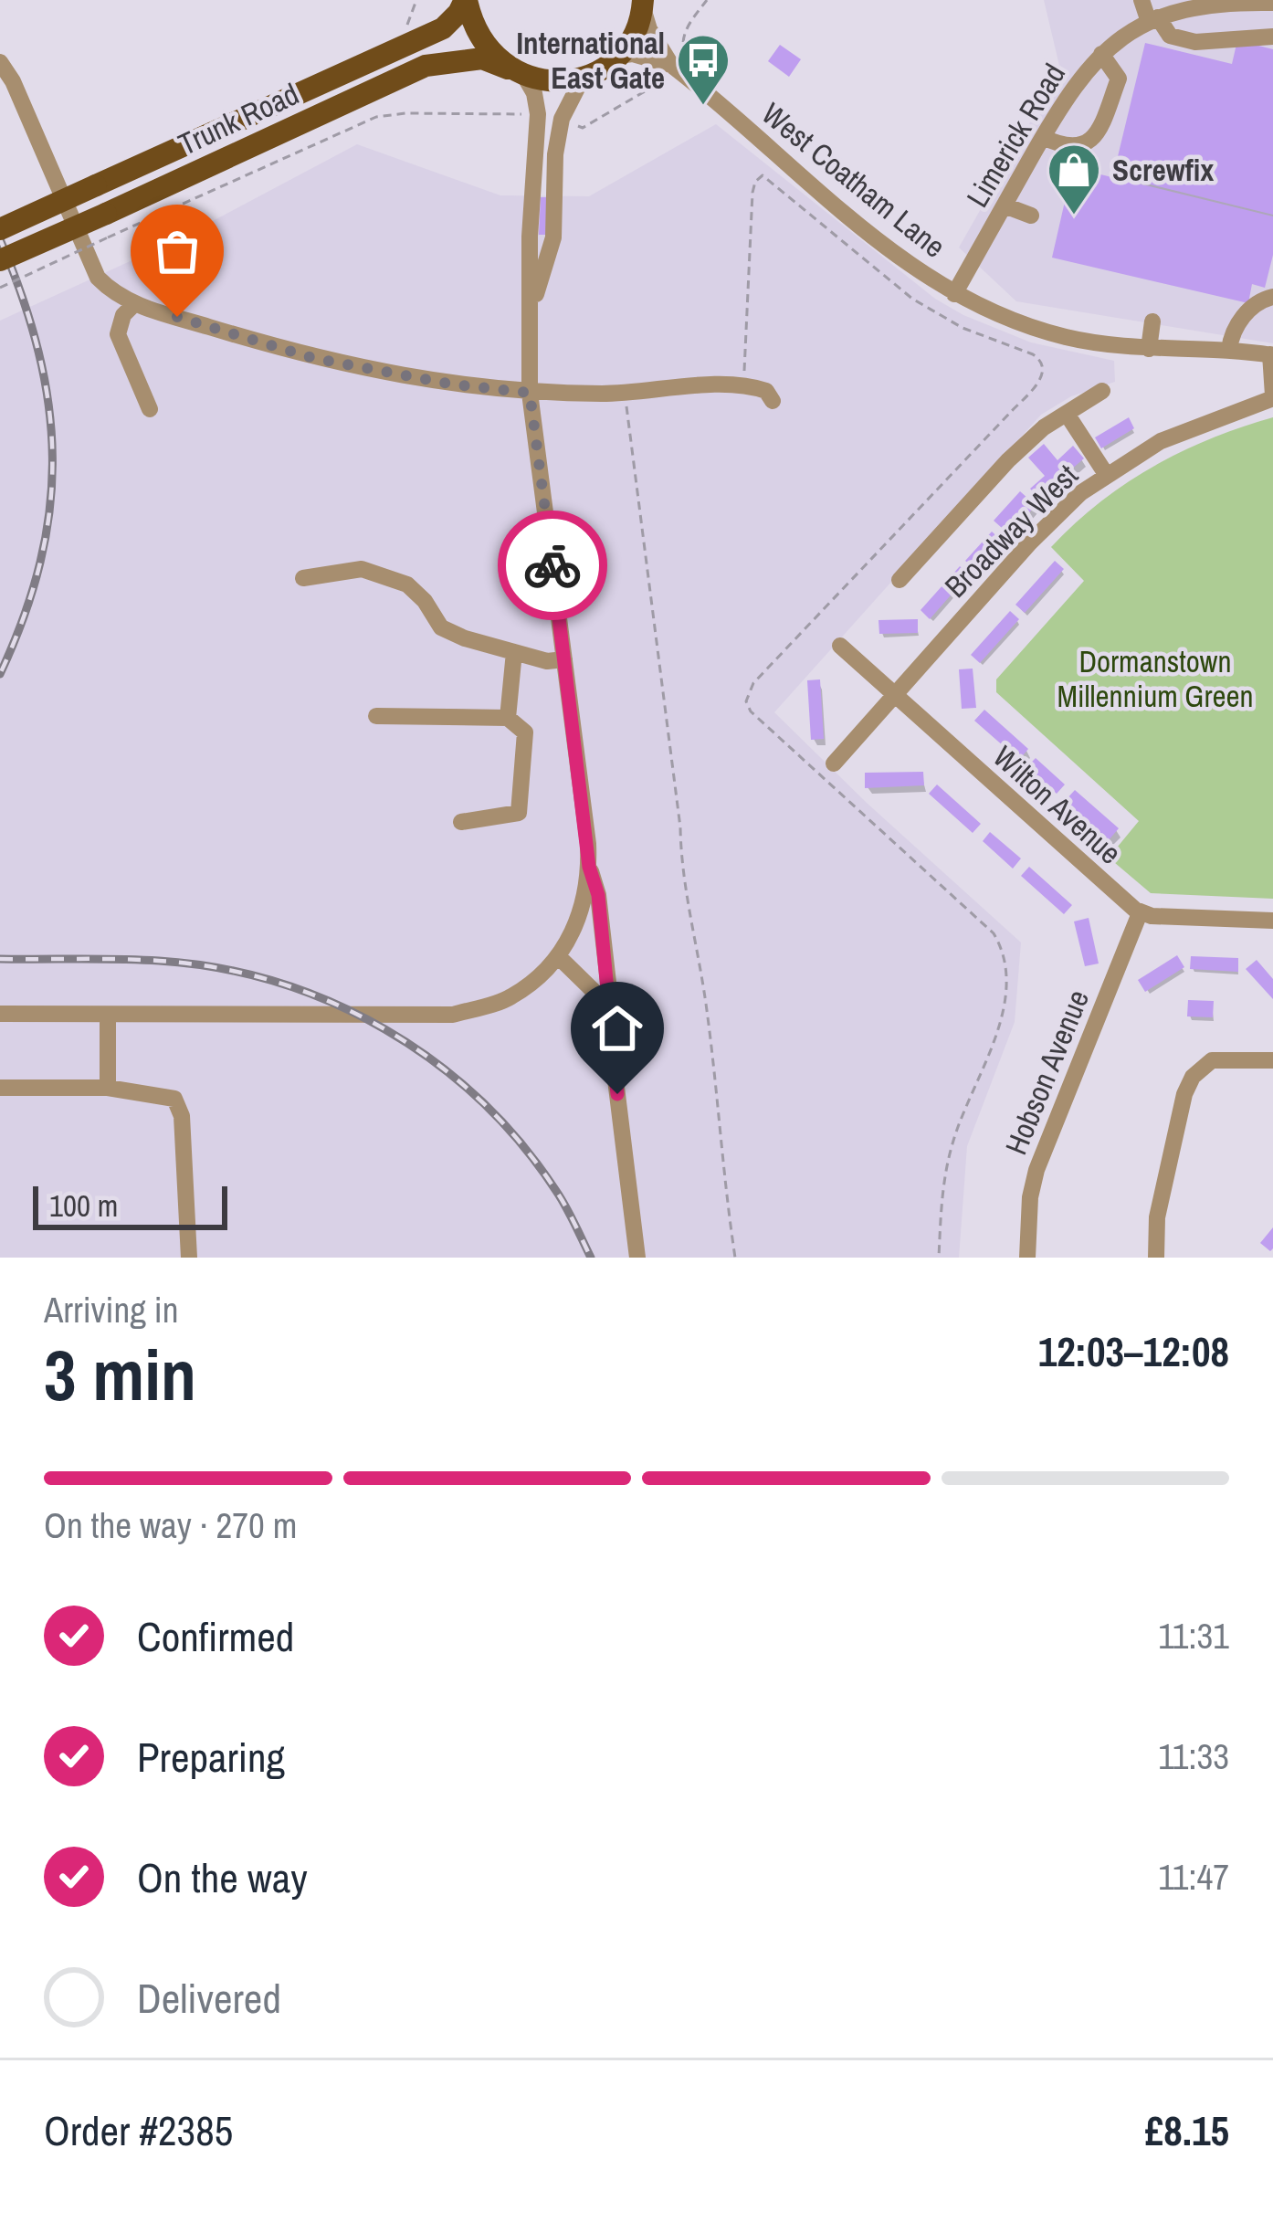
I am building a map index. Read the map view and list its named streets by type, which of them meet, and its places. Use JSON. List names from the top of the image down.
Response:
{
  "streets": {
    "main road": ["Trunk Road"],
    "street": [
      "Limerick Road",
      "West Coatham Lane",
      "Broadway West",
      "Wilton Avenue",
      "Hobson Avenue"
    ]
  },
  "crossings": [
    ["Limerick Road", "West Coatham Lane"],
    ["Broadway West", "Wilton Avenue"],
    ["Wilton Avenue", "Hobson Avenue"]
  ],
  "parks": ["Dormanstown Millennium Green"],
  "places": {
    "bus stop": ["International East Gate"],
    "shop": ["Screwfix"]
  },
  "scale_bar": "100 m",
  "page": {
    "scale": "100 m",
    "heading": ["3 min", "Arriving in", "12:03–12:08"],
    "panel": ["Order #2385", "£8.15"],
    "bar": "On the way · 270 m",
    "list": [
      ["Confirmed", "11:31"],
      ["Preparing", "11:33"],
      ["On the way", "11:47"],
      "Delivered"
    ]
  }
}
